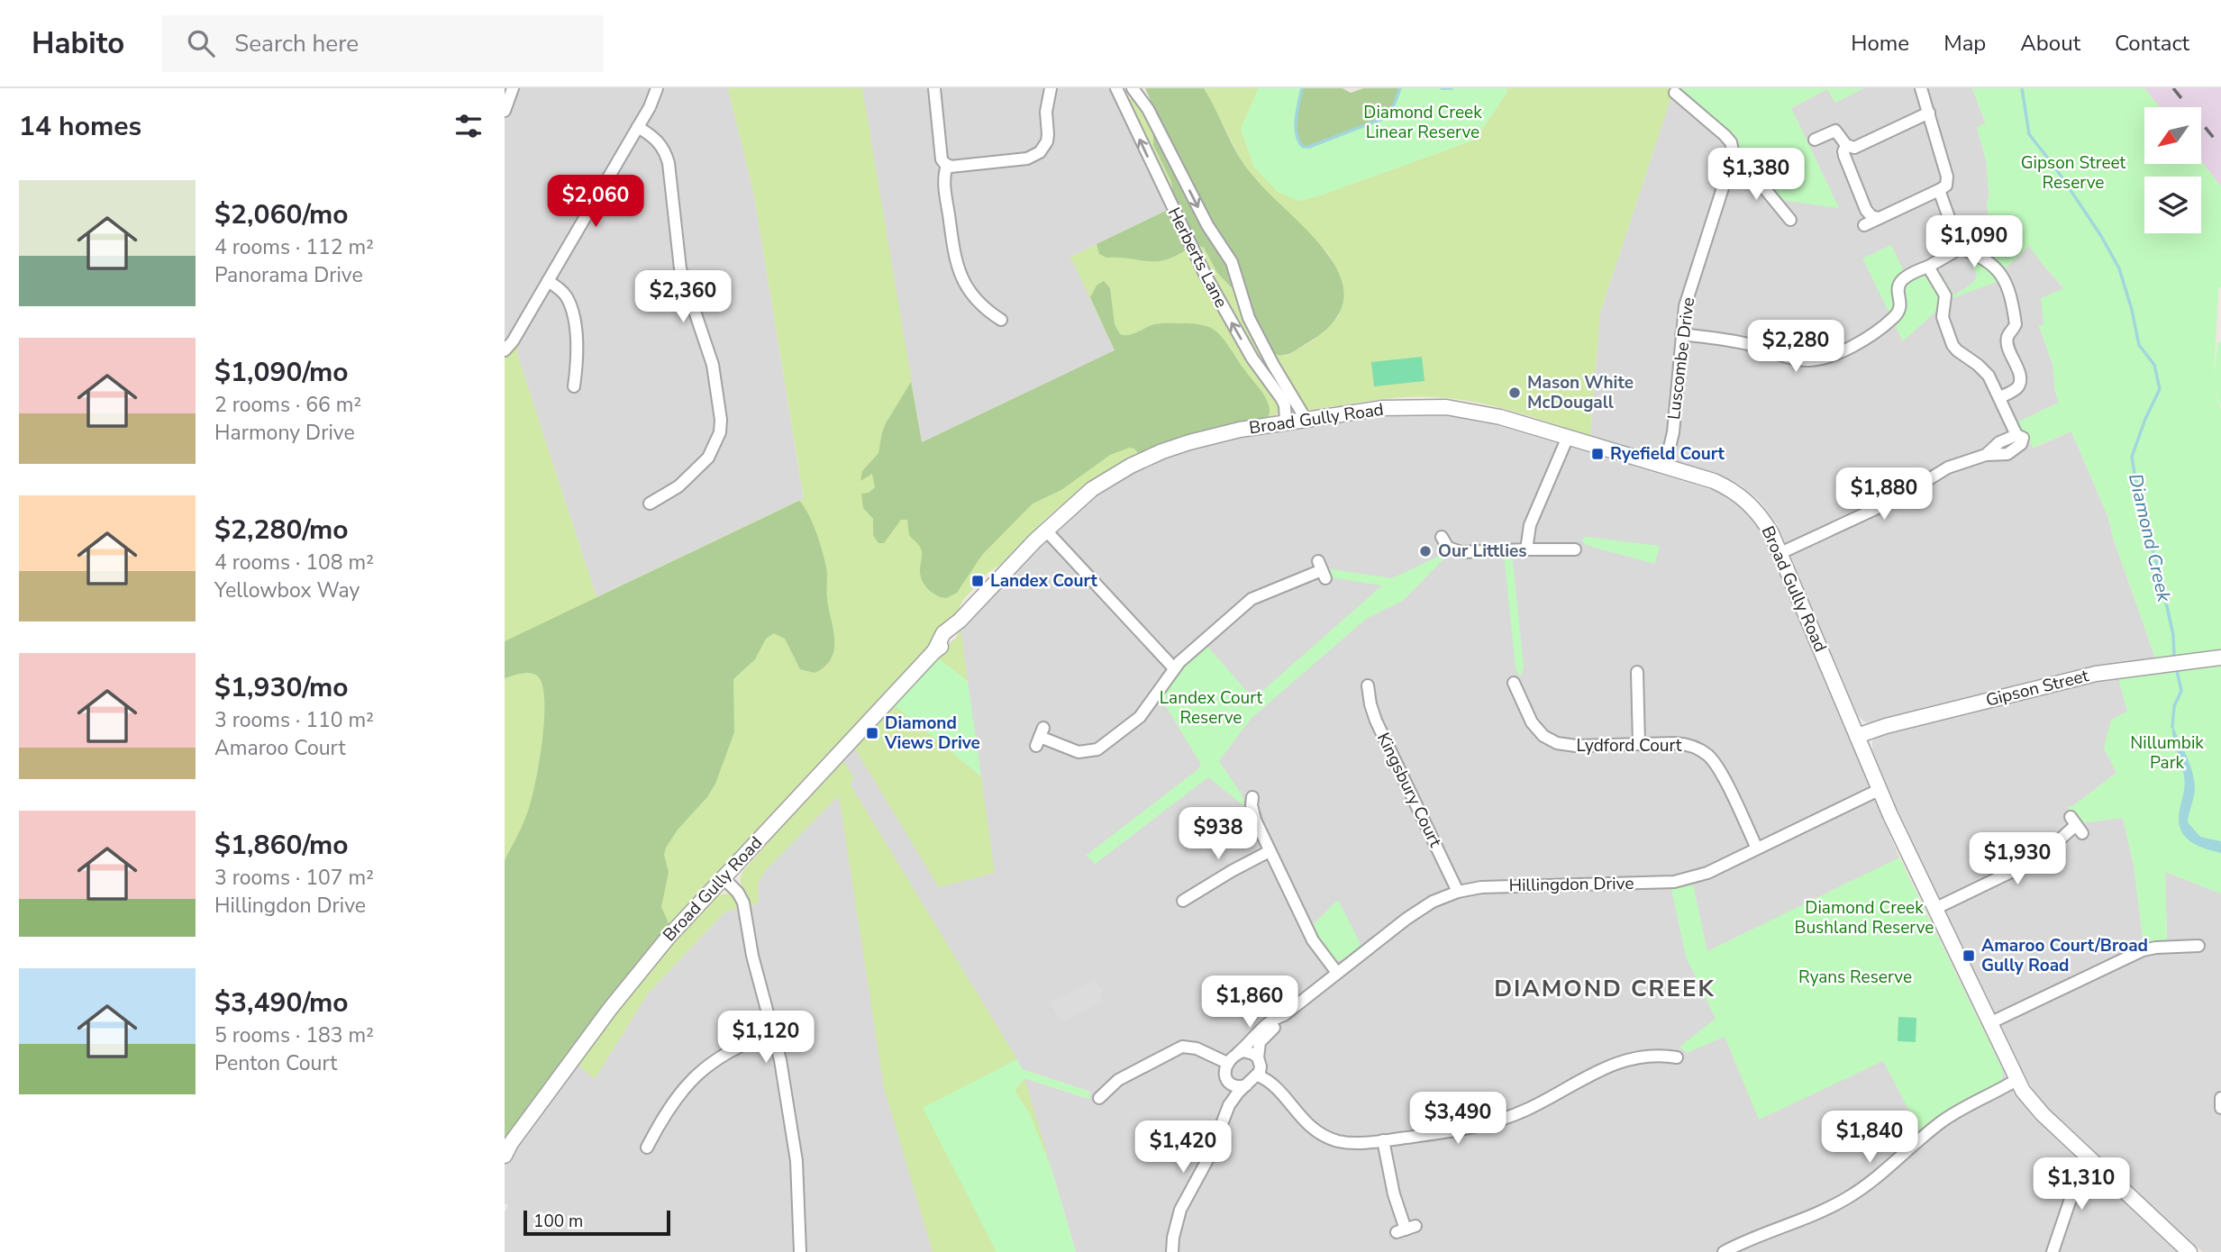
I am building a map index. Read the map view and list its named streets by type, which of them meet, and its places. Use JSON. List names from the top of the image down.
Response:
{
  "streets": {
    "street": [
      "Herberts Lane",
      "Luscombe Drive",
      "Broad Gully Road",
      "Gipson Street",
      "Lydford Court",
      "Kingsbury Court",
      "Hillingdon Drive"
    ]
  },
  "crossings": [
    ["Herberts Lane", "Broad Gully Road"],
    ["Luscombe Drive", "Broad Gully Road"],
    ["Broad Gully Road", "Gipson Street"],
    ["Broad Gully Road", "Hillingdon Drive"],
    ["Lydford Court", "Hillingdon Drive"],
    ["Kingsbury Court", "Hillingdon Drive"]
  ],
  "districts": ["DIAMOND CREEK"],
  "water": ["Diamond Creek"],
  "parks": [
    "Diamond Creek Linear Reserve",
    "Gipson Street Reserve",
    "Landex Court Reserve",
    "Nillumbik Park",
    "Diamond Creek Bushland Reserve",
    "Ryans Reserve"
  ],
  "places": {
    "other": ["Mason White McDougall", "Our Littlies"],
    "transit": [
      "Ryefield Court",
      "Landex Court",
      "Diamond Views Drive",
      "Amaroo Court/Broad Gully Road"
    ]
  },
  "scale_bar": "100 m",
  "north": "bottom left",
  "page": {
    "header": "Habito",
    "search": "Search here",
    "nav": [
      "Home",
      "Map",
      "About",
      "Contact"
    ],
    "heading": "14 homes",
    "price": [
      "$1,380",
      "$2,060",
      "$1,090",
      "$2,360",
      "$2,280",
      "$1,880",
      "$938",
      "$1,930",
      "$1,860",
      "$1,120",
      "$3,490",
      "$1,840",
      "$1,420",
      "$1,310"
    ],
    "list": [
      {
        "name": "$2,060/mo",
        "note": "4 rooms · 112 m² · Panorama Drive"
      },
      {
        "name": "$1,090/mo",
        "note": "2 rooms · 66 m² · Harmony Drive"
      },
      {
        "name": "$2,280/mo",
        "note": "4 rooms · 108 m² · Yellowbox Way"
      },
      {
        "name": "$1,930/mo",
        "note": "3 rooms · 110 m² · Amaroo Court"
      },
      {
        "name": "$1,860/mo",
        "note": "3 rooms · 107 m² · Hillingdon Drive"
      },
      {
        "name": "$3,490/mo",
        "note": "5 rooms · 183 m² · Penton Court"
      }
    ],
    "scale": "100 m"
  }
}
